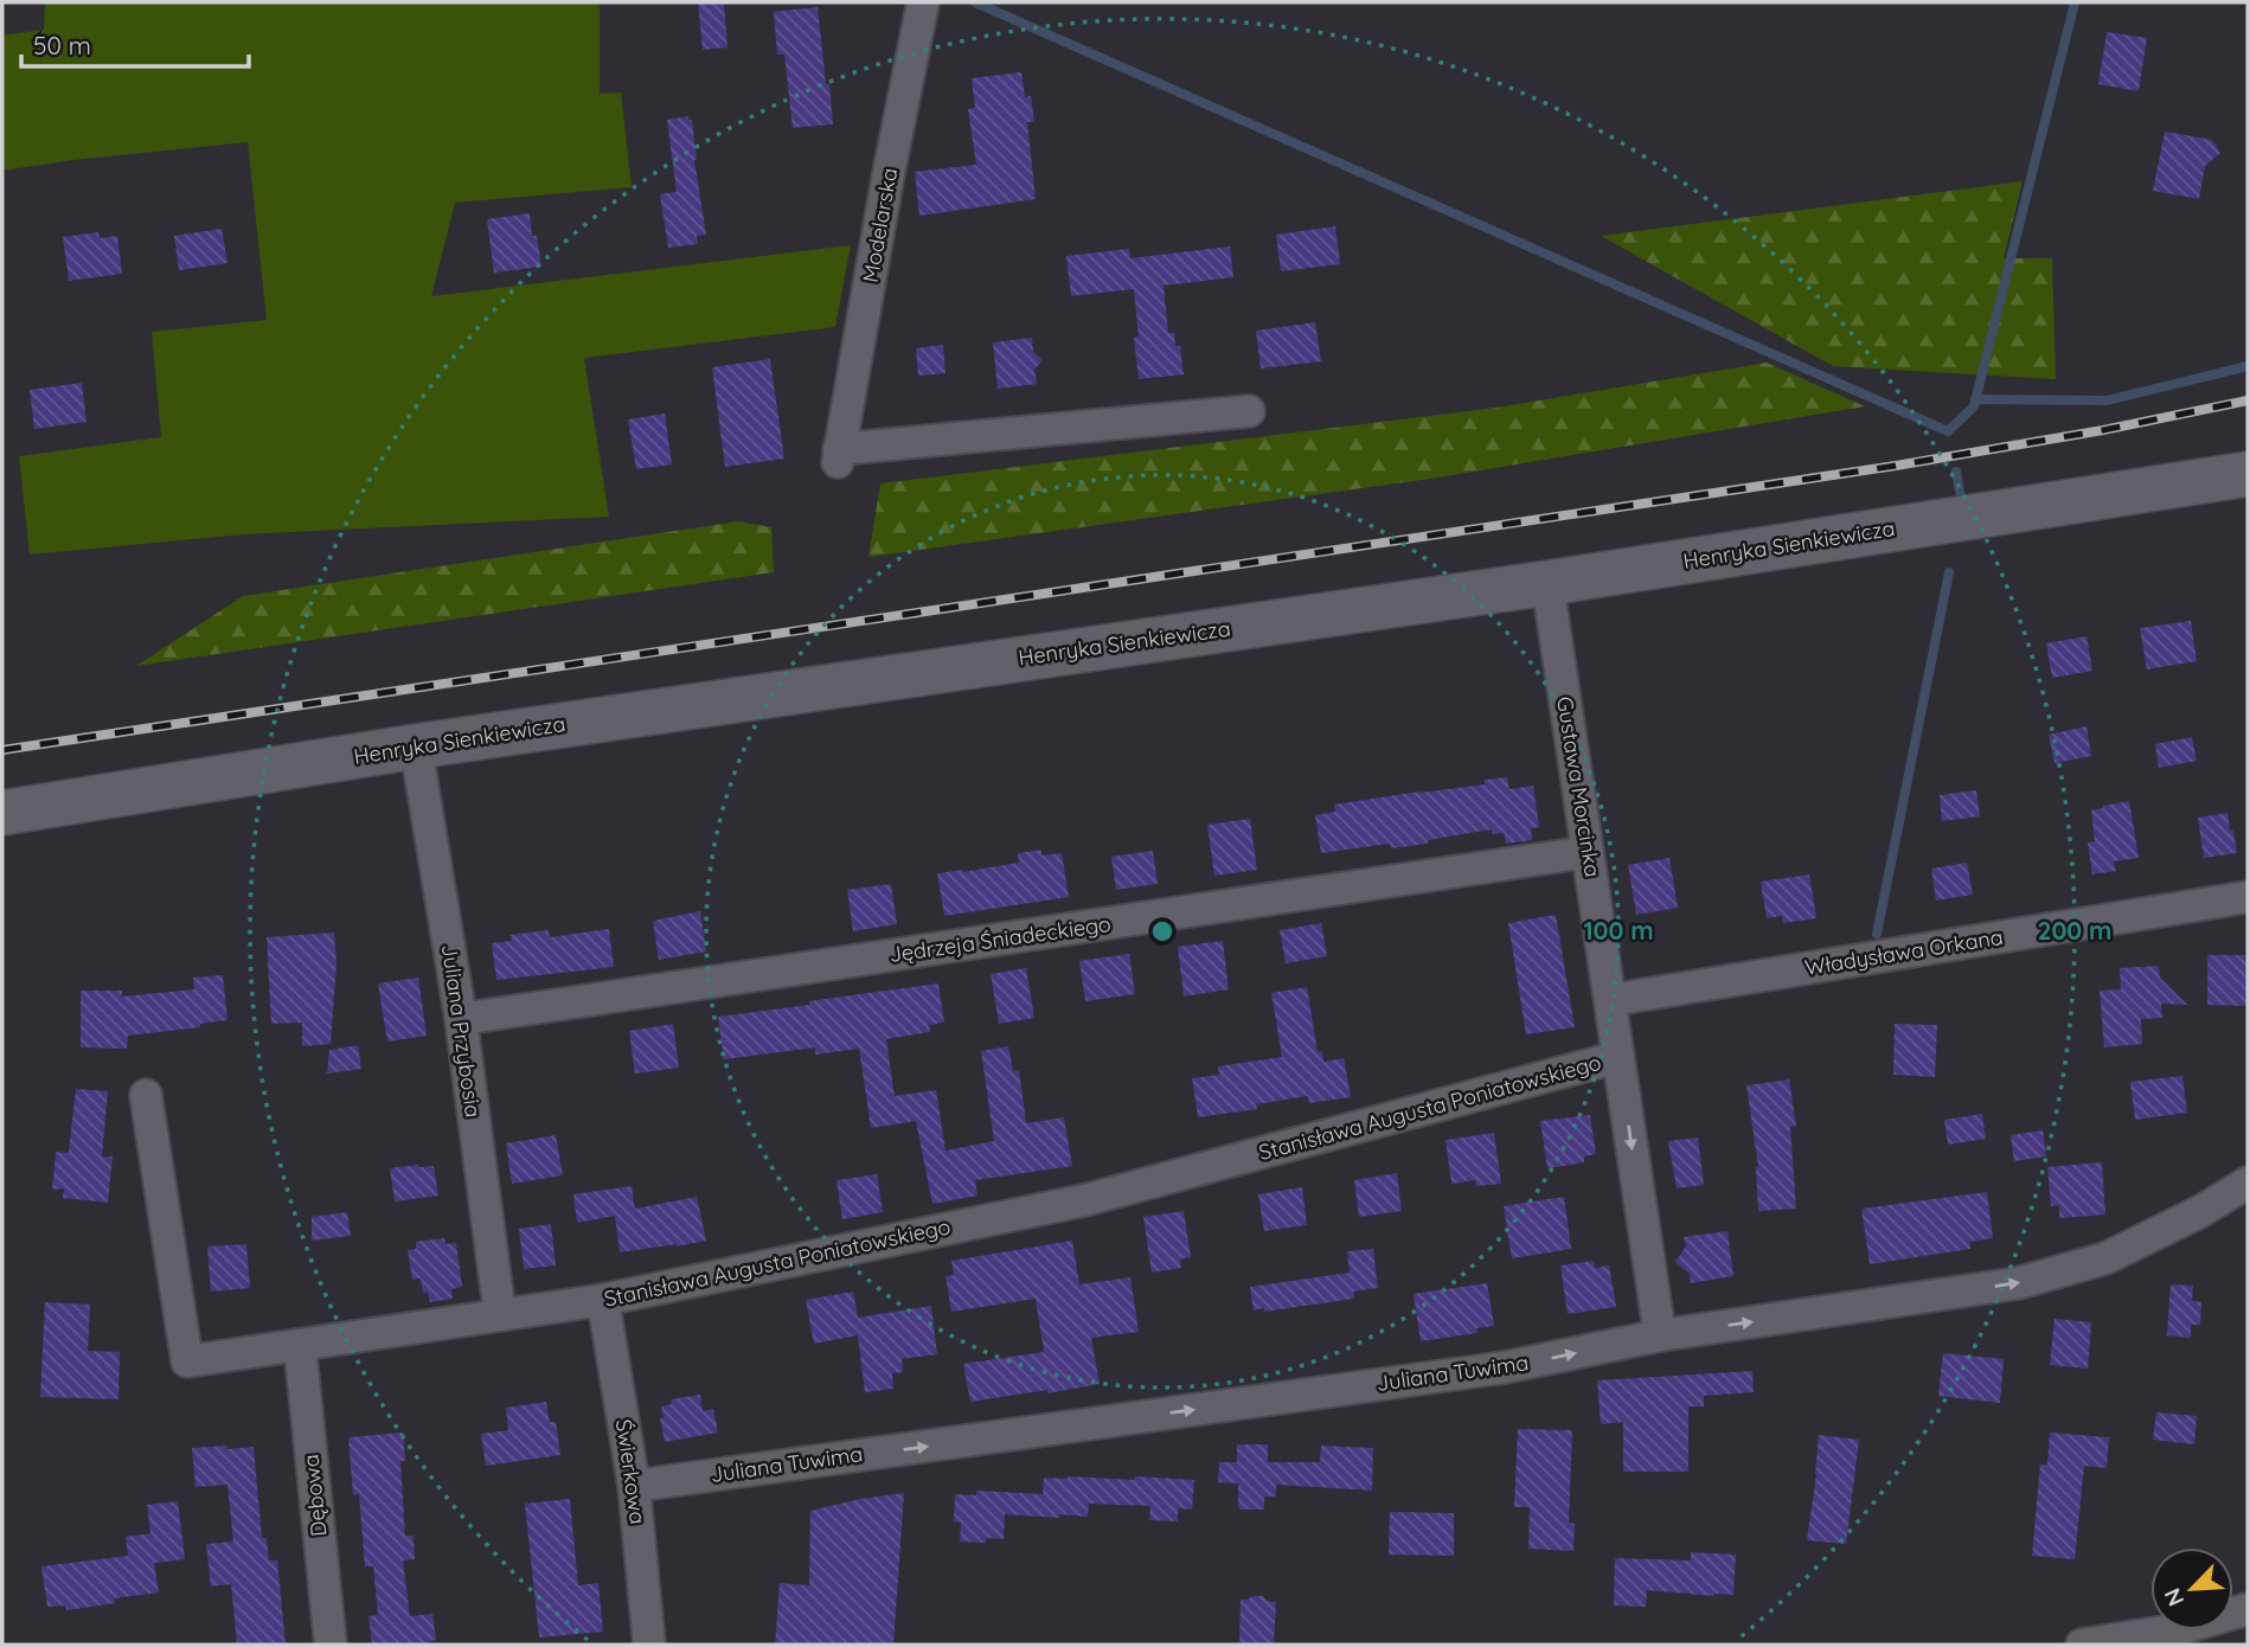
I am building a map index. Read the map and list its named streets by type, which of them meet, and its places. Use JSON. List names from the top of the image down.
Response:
{
  "streets": {
    "main road": ["Henryka Sienkiewicza"],
    "street": [
      "Modelarska",
      "Gustawa Morcinka",
      "Jędrzeja Śniadeckiego",
      "Władysława Orkana",
      "Juliana Przybosia",
      "Stanisława Augusta Poniatowskiego",
      "Juliana Tuwima",
      "Świerkowa",
      "Dębowa"
    ]
  },
  "crossings": [
    ["Henryka Sienkiewicza", "Gustawa Morcinka"],
    ["Henryka Sienkiewicza", "Juliana Przybosia"],
    ["Gustawa Morcinka", "Jędrzeja Śniadeckiego"],
    ["Gustawa Morcinka", "Władysława Orkana"],
    ["Gustawa Morcinka", "Stanisława Augusta Poniatowskiego"],
    ["Gustawa Morcinka", "Juliana Tuwima"],
    ["Jędrzeja Śniadeckiego", "Juliana Przybosia"],
    ["Juliana Przybosia", "Stanisława Augusta Poniatowskiego"],
    ["Stanisława Augusta Poniatowskiego", "Świerkowa"],
    ["Stanisława Augusta Poniatowskiego", "Dębowa"],
    ["Juliana Tuwima", "Świerkowa"]
  ],
  "one_way": ["Gustawa Morcinka", "Juliana Tuwima"],
  "scale_bar": "50 m",
  "north": "bottom left",
  "rings": ["100 m", "200 m"]
}
